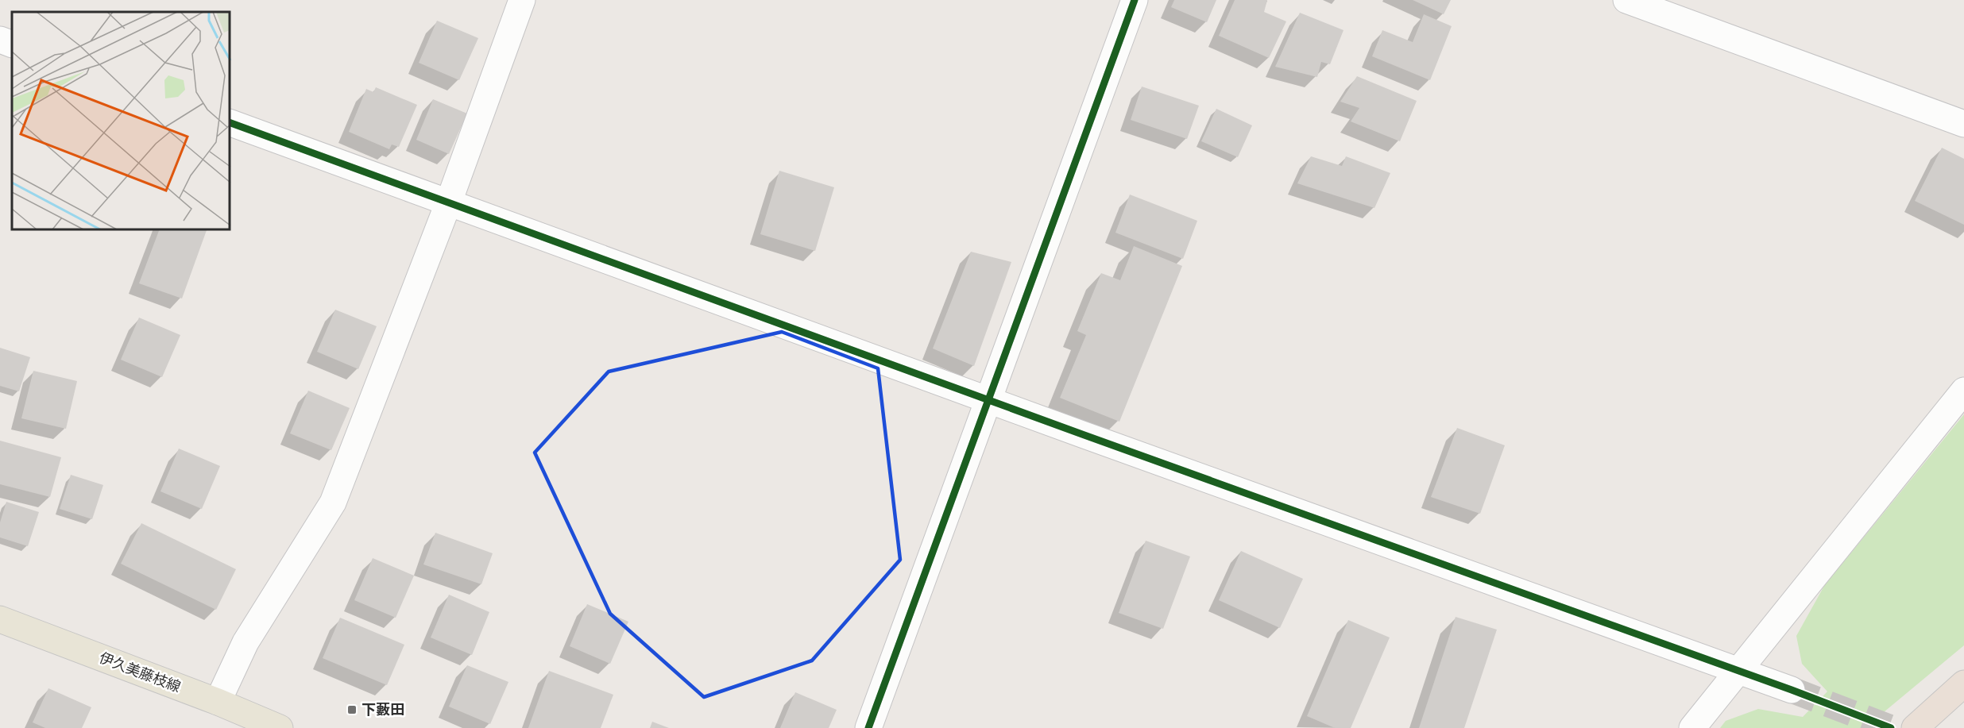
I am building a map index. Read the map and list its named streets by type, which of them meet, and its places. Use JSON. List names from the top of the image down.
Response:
{
  "streets": {
    "main road": ["伊久美藤枝線"]
  },
  "places": {
    "transit": ["下藪田"]
  }
}
